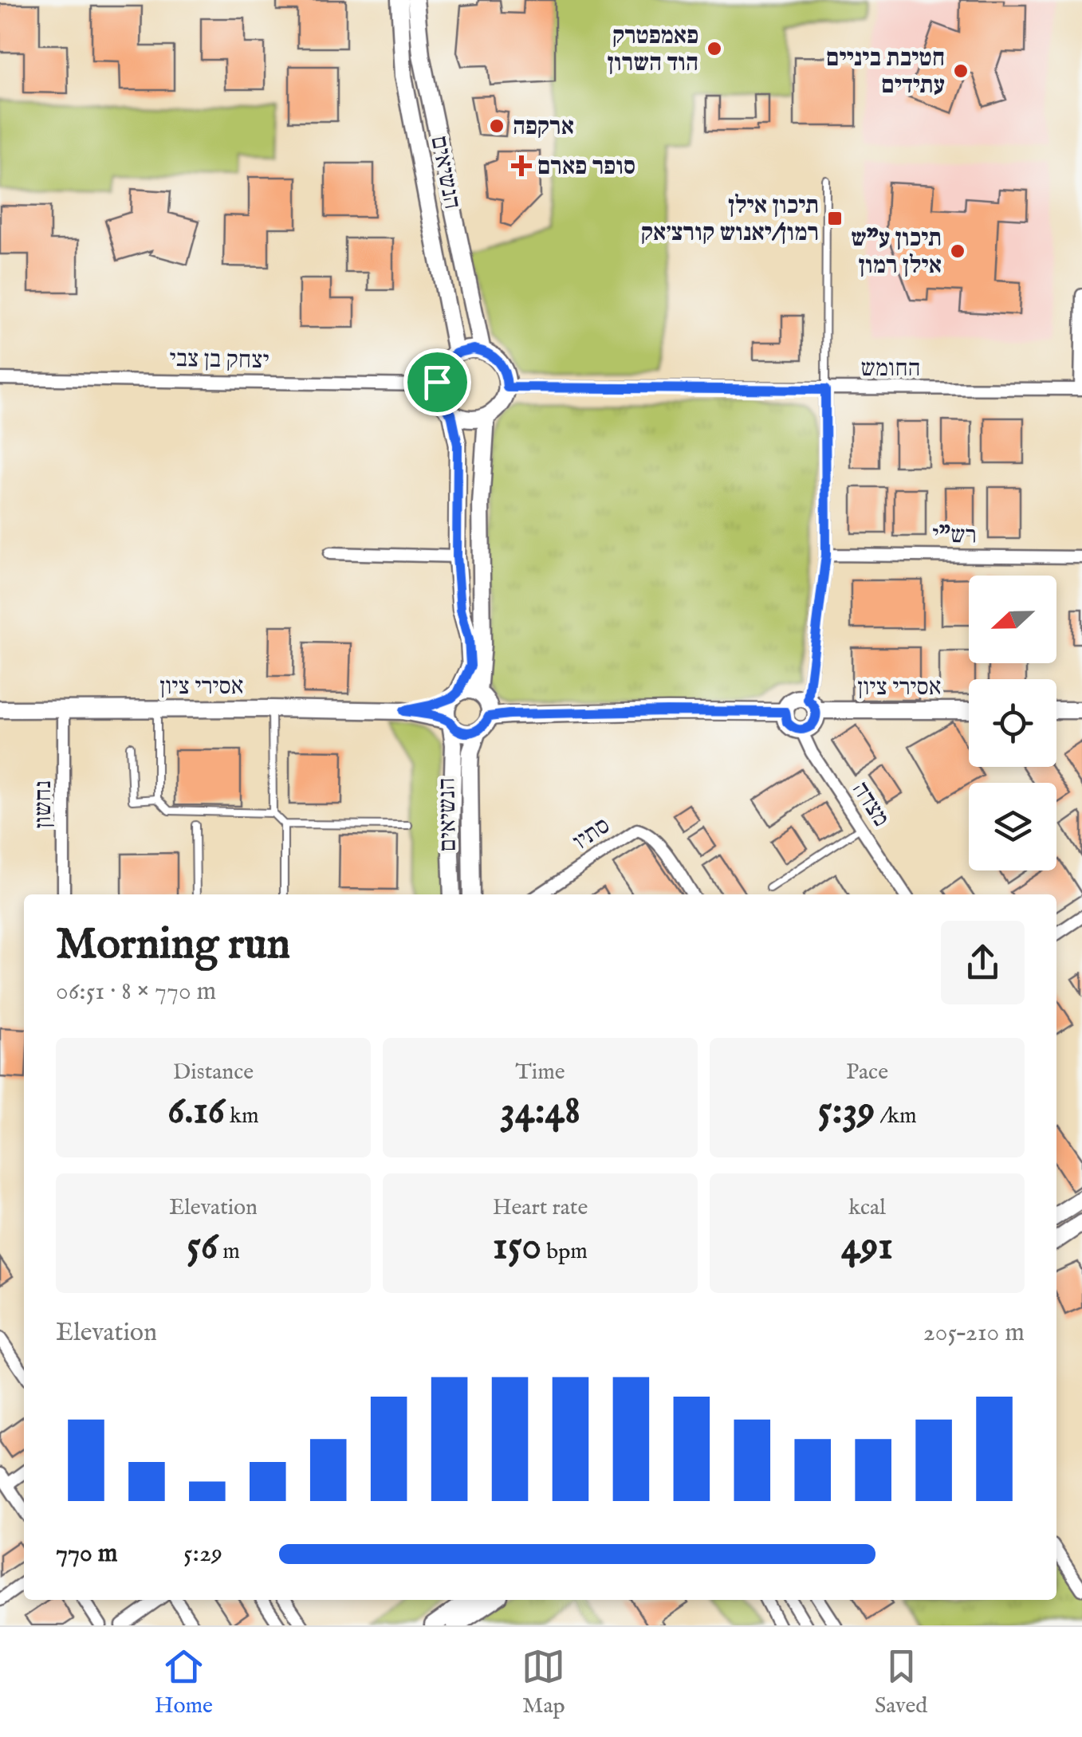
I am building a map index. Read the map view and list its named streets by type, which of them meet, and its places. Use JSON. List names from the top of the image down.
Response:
{
  "streets": {
    "street": [
      "הנשיאים",
      "יצחק בן צבי",
      "החומש",
      "רש\"י",
      "אסירי ציון",
      "מצדה",
      "נחשון",
      "סתיו"
    ]
  },
  "crossings": [
    ["הנשיאים", "יצחק בן צבי"],
    ["הנשיאים", "החומש"],
    ["הנשיאים", "אסירי ציון"],
    ["יצחק בן צבי", "החומש"],
    ["אסירי ציון", "מצדה"],
    ["אסירי ציון", "נחשון"]
  ],
  "places": {
    "other": [
      "פאמפטרק הוד השרון",
      "חטיבת ביניים עתידים",
      "ארקפה",
      "תיכון ע\"ש אילן רמון"
    ],
    "health": ["סופר פארם"],
    "transit": ["תיכון אילן רמון/יאנוש קורצ׳אק"]
  },
  "north": "left",
  "page": {
    "heading": ["Morning run", "06:51 · 8 × 770 m"],
    "stats": [
      ["Distance", "6.16 km"],
      ["Time", "34:48"],
      ["Pace", "5:39 /km"],
      ["Elevation", "56 m"],
      ["Heart rate", "150 bpm"],
      ["kcal", "491"]
    ],
    "chart": ["Elevation", "205–210 m"],
    "list": [
      {
        "name": "770 m",
        "note": "5:29"
      }
    ],
    "tabs": ["Home", "Map", "Saved"]
  }
}
